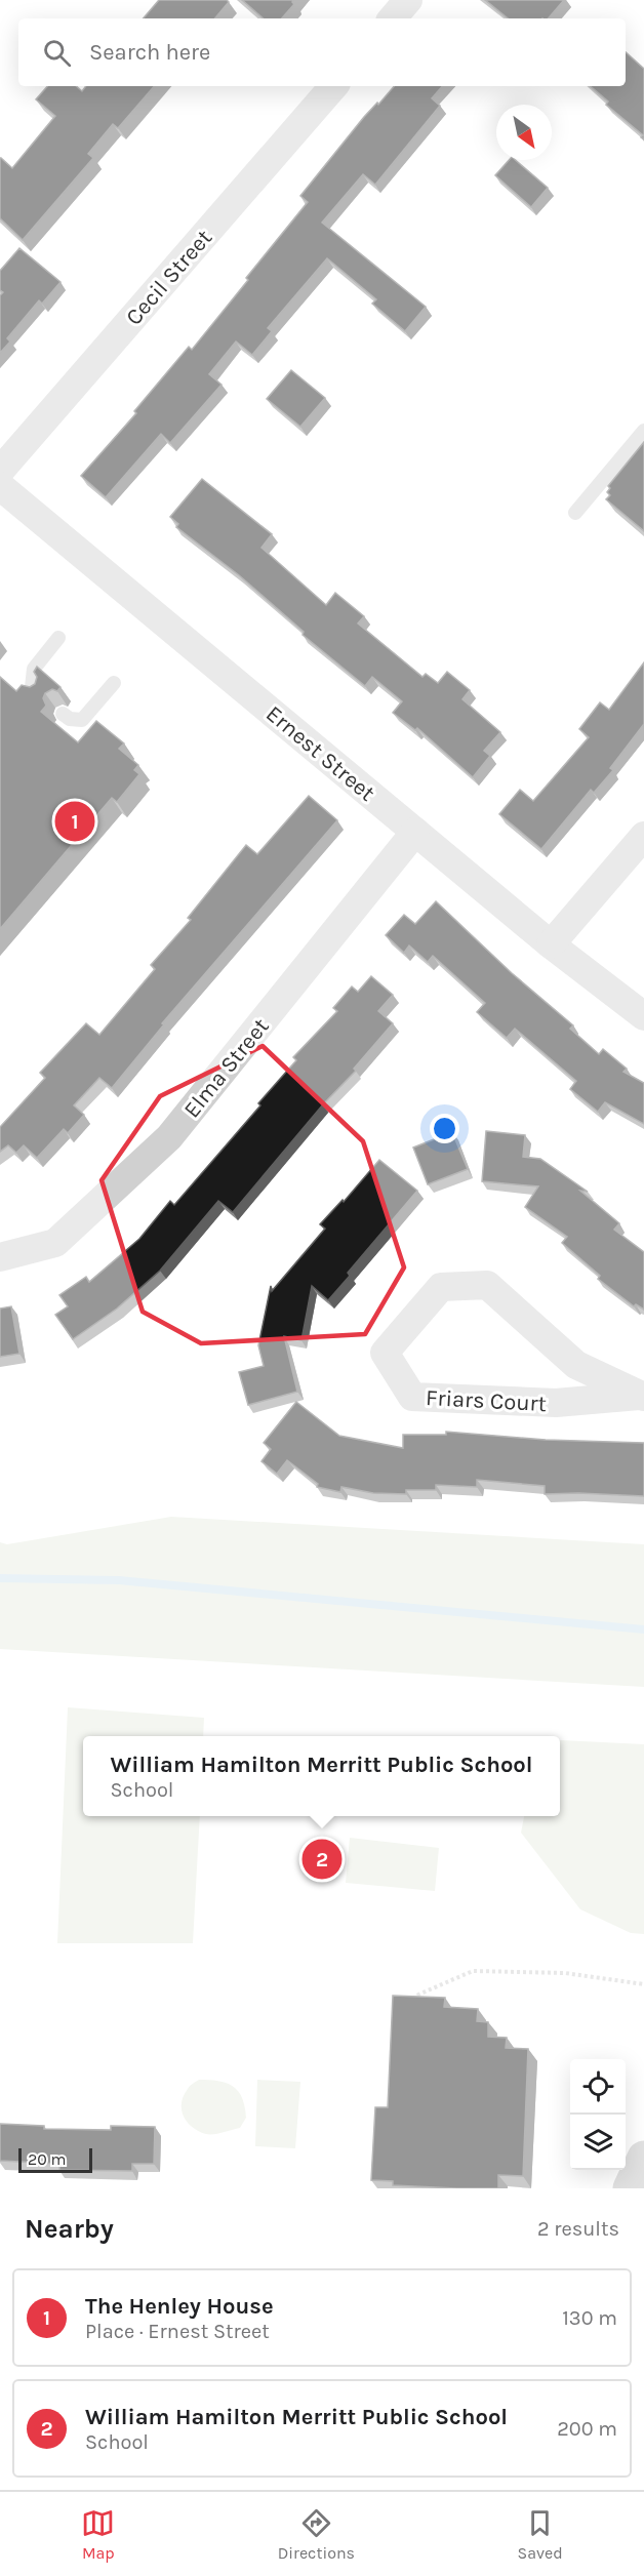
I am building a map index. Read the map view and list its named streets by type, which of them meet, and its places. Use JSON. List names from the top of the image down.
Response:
{
  "streets": {
    "street": [
      "Cecil Street",
      "Ernest Street",
      "Elma Street",
      "Friars Court"
    ]
  },
  "crossings": [
    ["Ernest Street", "Elma Street"]
  ],
  "scale_bar": "20 m",
  "north": "bottom right",
  "page": {
    "search": "Search here",
    "pins": ["1", "2"],
    "popup": ["William Hamilton Merritt Public School", "School"],
    "scale": "20 m",
    "heading": ["Nearby", "2 results"],
    "list": [
      {
        "mark": "1",
        "name": "The Henley House",
        "note": "Place · Ernest Street",
        "value": "130 m"
      },
      {
        "mark": "2",
        "name": "William Hamilton Merritt Public School",
        "note": "School",
        "value": "200 m"
      }
    ],
    "nav": ["Map", "Directions", "Saved"]
  }
}
